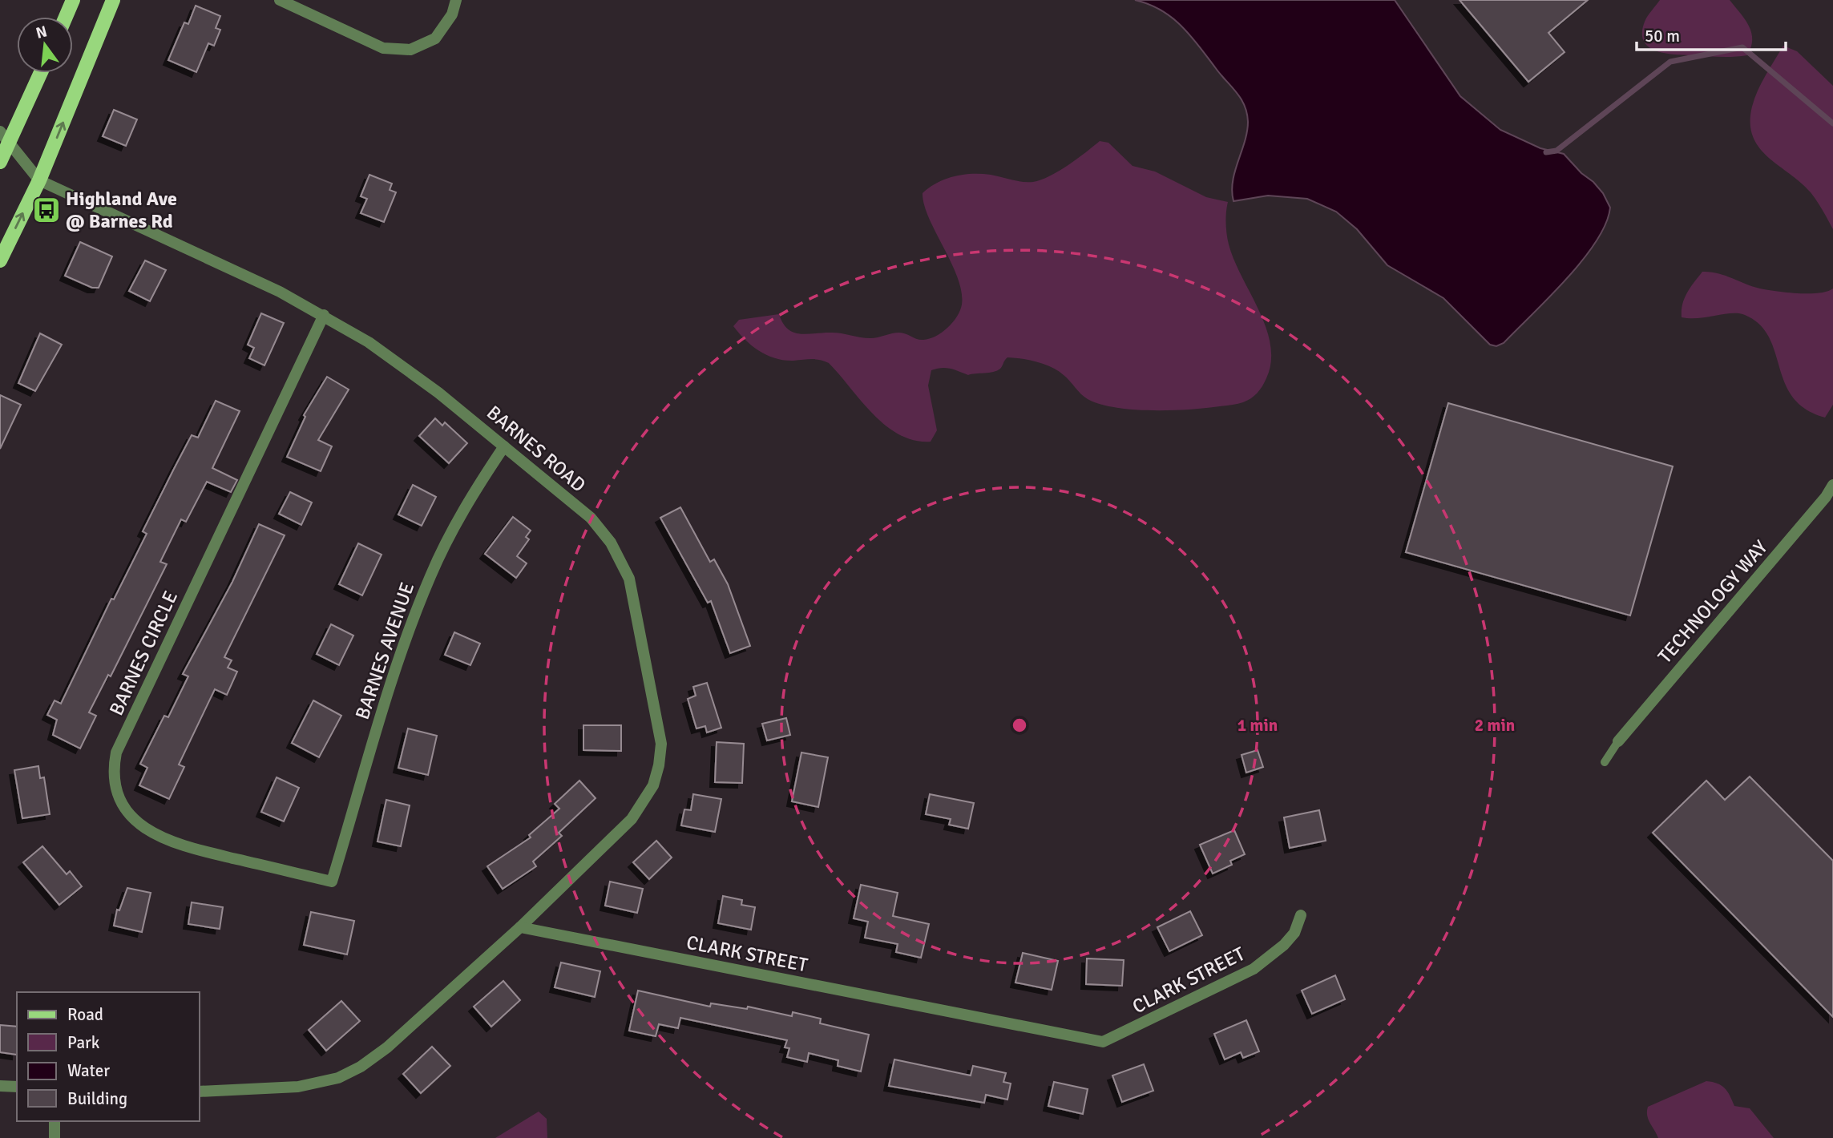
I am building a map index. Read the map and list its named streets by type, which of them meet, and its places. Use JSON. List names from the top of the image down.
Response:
{
  "streets": {
    "street": [
      "BARNES ROAD",
      "TECHNOLOGY WAY",
      "BARNES AVENUE",
      "BARNES CIRCLE",
      "CLARK STREET"
    ]
  },
  "crossings": [
    ["BARNES ROAD", "BARNES AVENUE"],
    ["BARNES ROAD", "BARNES CIRCLE"],
    ["BARNES ROAD", "CLARK STREET"],
    ["BARNES AVENUE", "BARNES CIRCLE"]
  ],
  "places": {
    "bus stop": ["Highland Ave @ Barnes Rd"]
  },
  "legend": [
    "Road",
    "Park",
    "Water",
    "Building"
  ],
  "scale_bar": "50 m",
  "north": "top",
  "rings": ["1 min", "2 min"]
}
